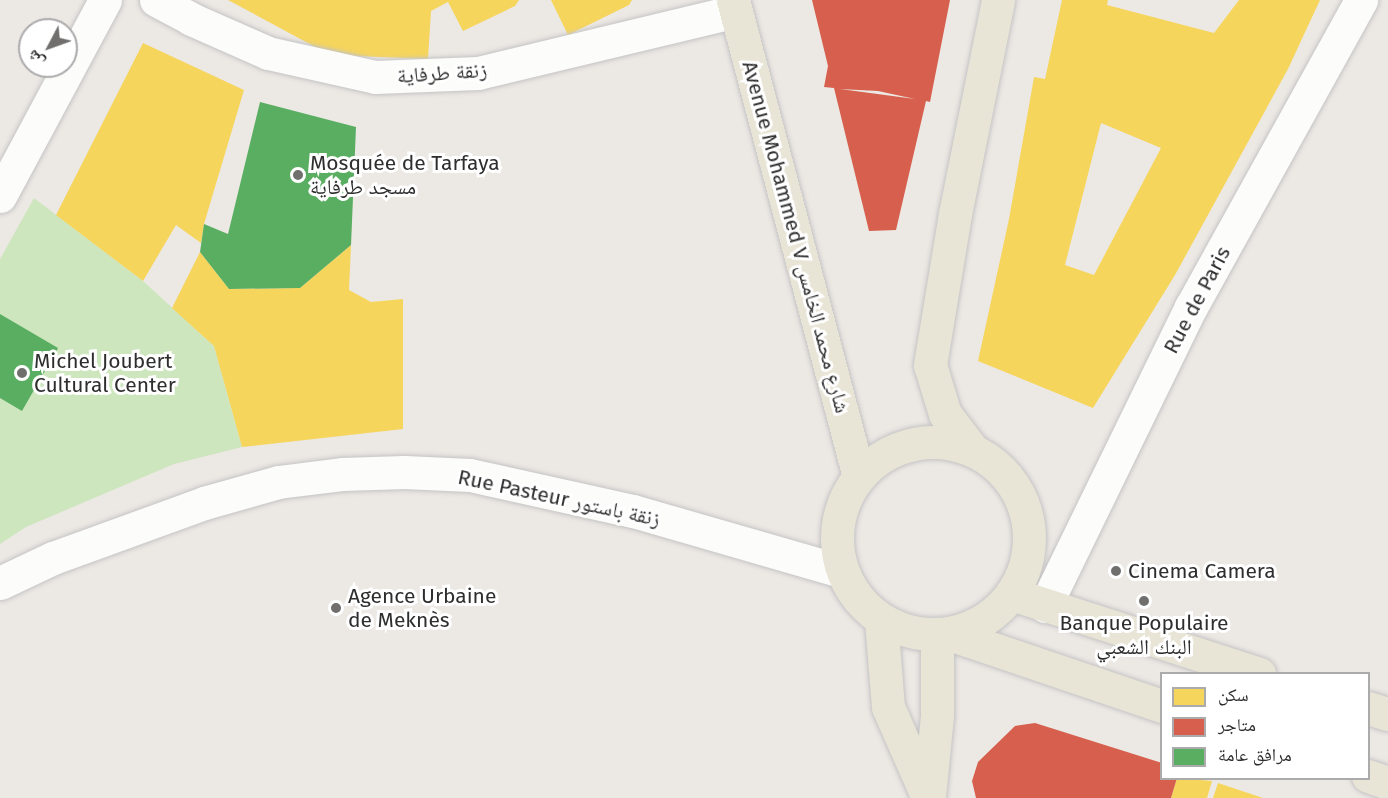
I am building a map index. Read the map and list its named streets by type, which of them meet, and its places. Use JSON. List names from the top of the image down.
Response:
{
  "streets": {
    "main road": ["Avenue Mohammed V شارع محمد الخامس"],
    "street": ["زنقة طرفاية", "Rue de Paris", "Rue Pasteur زنقة باستور"]
  },
  "crossings": [
    ["زنقة طرفاية", "Avenue Mohammed V شارع محمد الخامس"],
    ["Avenue Mohammed V شارع محمد الخامس", "Rue Pasteur زنقة باستور"]
  ],
  "places": [
    "Mosquée de Tarfaya مسجد طرفاية",
    "Michel Joubert Cultural Center",
    "Cinema Camera",
    "Banque Populaire البنك الشعبي",
    "Agence Urbaine de Meknès"
  ],
  "legend": ["سكن", "متاجر", "مرافق عامة"],
  "north": "bottom left"
}
